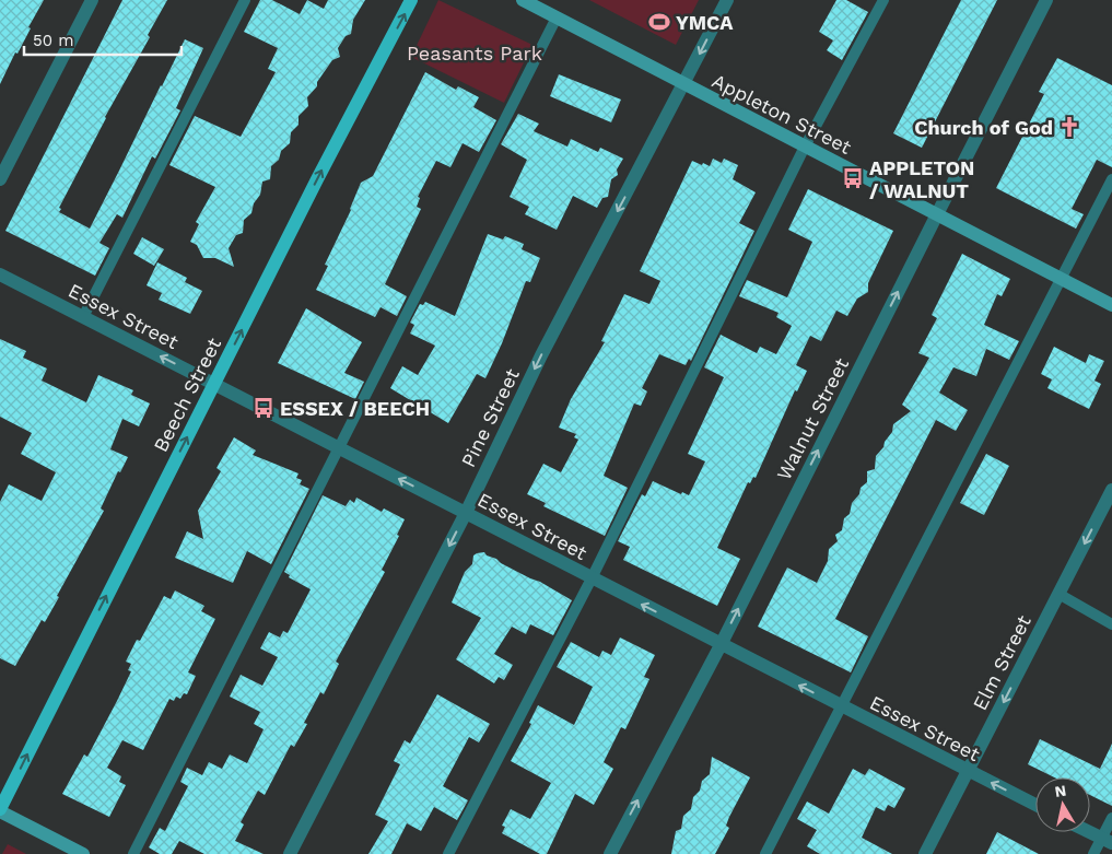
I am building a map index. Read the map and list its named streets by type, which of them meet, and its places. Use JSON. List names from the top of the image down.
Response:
{
  "streets": {
    "main road": ["Beech Street"],
    "street": [
      "Appleton Street",
      "Essex Street",
      "Pine Street",
      "Walnut Street",
      "Elm Street"
    ]
  },
  "crossings": [
    ["Appleton Street", "Pine Street"],
    ["Appleton Street", "Walnut Street"],
    ["Essex Street", "Beech Street"],
    ["Essex Street", "Pine Street"],
    ["Essex Street", "Walnut Street"],
    ["Essex Street", "Elm Street"]
  ],
  "one_way": [
    "Essex Street",
    "Beech Street",
    "Pine Street",
    "Walnut Street",
    "Elm Street"
  ],
  "parks": ["Peasants Park"],
  "places": {
    "sports": ["YMCA"],
    "church": ["Church of God"],
    "bus stop": ["APPLETON / WALNUT", "ESSEX / BEECH"]
  },
  "scale_bar": "50 m",
  "north": "top"
}
